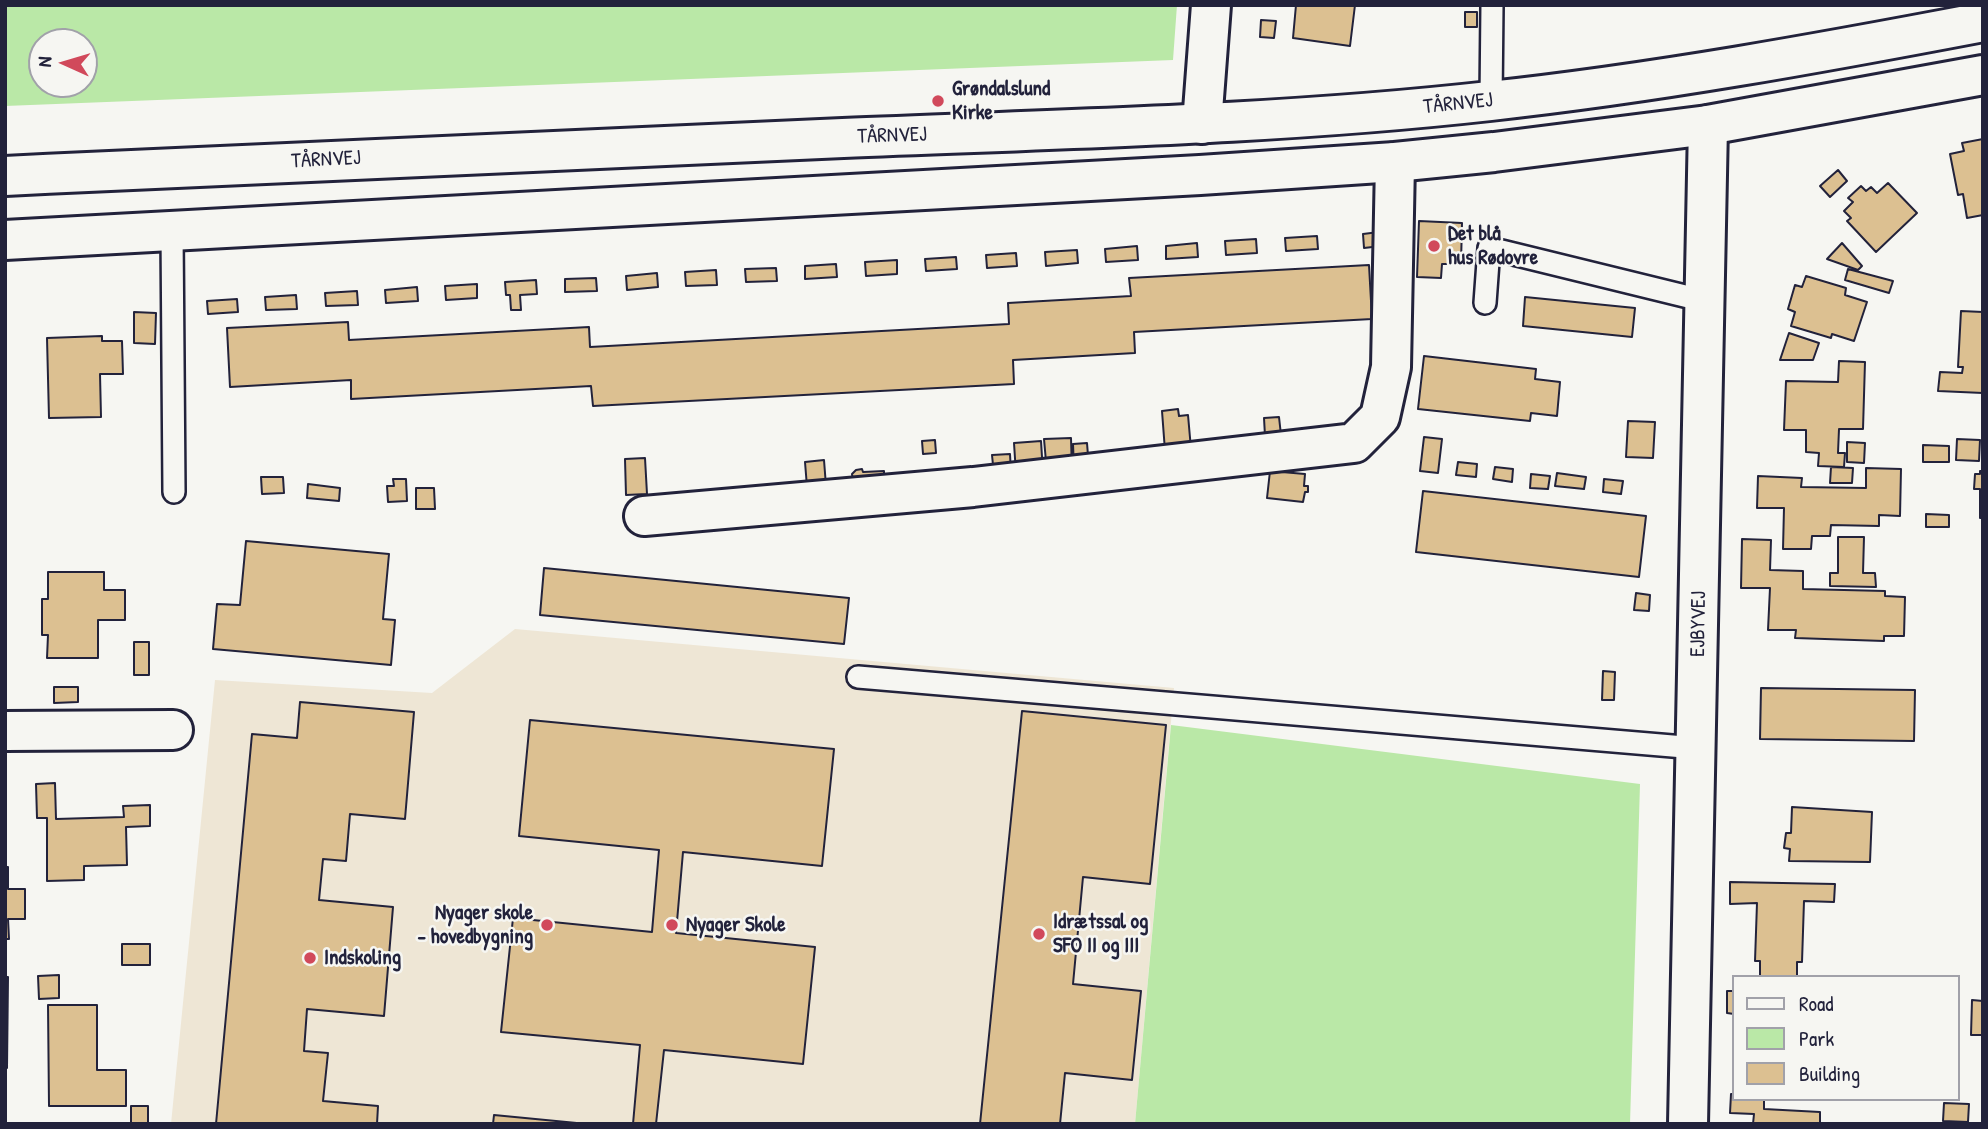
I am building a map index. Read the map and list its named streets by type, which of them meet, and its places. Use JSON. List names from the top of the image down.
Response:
{
  "streets": {
    "street": ["TÅRNVEJ", "EJBYVEJ"]
  },
  "places": [
    "Grøndalslund Kirke",
    "Det blå hus Rødovre",
    "Nyager skole - hovedbygning",
    "Nyager Skole",
    "Idrætssal og SFO II og III",
    "Indskoling"
  ],
  "legend": ["Road", "Park", "Building"],
  "north": "left"
}
